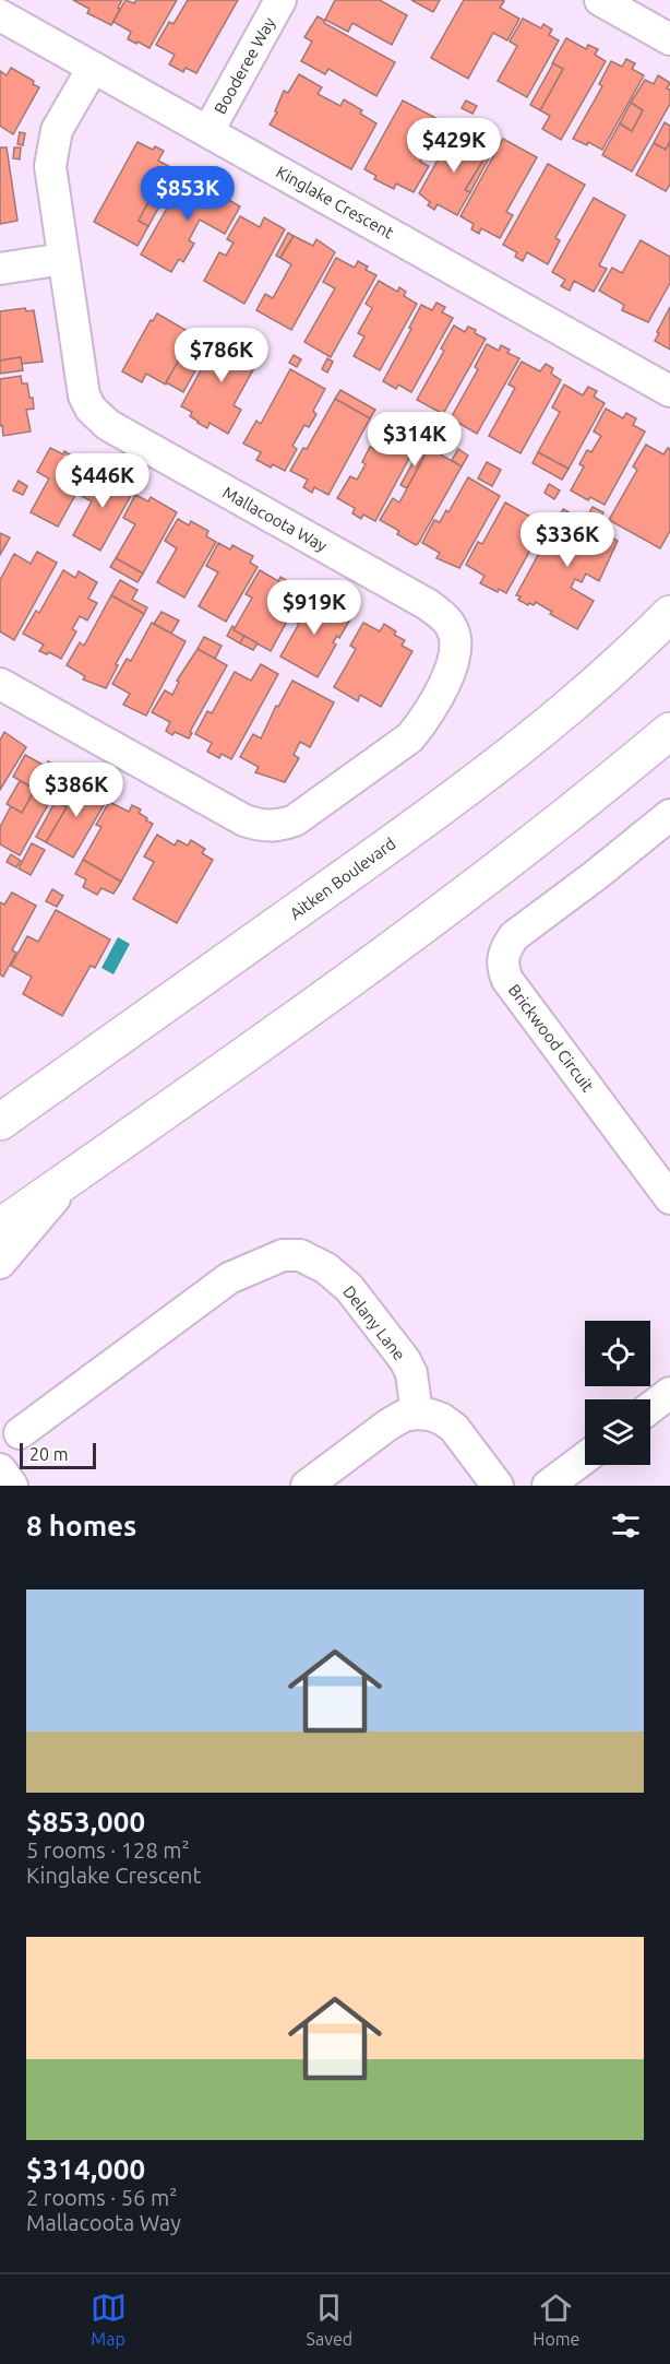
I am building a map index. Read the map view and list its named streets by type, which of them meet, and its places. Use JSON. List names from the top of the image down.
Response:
{
  "streets": {
    "main road": ["Aitken Boulevard"],
    "street": [
      "Booderee Way",
      "Kinglake Crescent",
      "Mallacoota Way",
      "Brickwood Circuit",
      "Delany Lane"
    ]
  },
  "crossings": [
    ["Booderee Way", "Kinglake Crescent"],
    ["Kinglake Crescent", "Mallacoota Way"]
  ],
  "scale_bar": "20 m",
  "page": {
    "price": [
      "$429K",
      "$853K",
      "$786K",
      "$314K",
      "$446K",
      "$336K",
      "$919K",
      "$386K"
    ],
    "scale": "20 m",
    "heading": "8 homes",
    "list": [
      {
        "name": "$853,000",
        "note": "5 rooms · 128 m² · Kinglake Crescent"
      },
      {
        "name": "$314,000",
        "note": "2 rooms · 56 m² · Mallacoota Way"
      }
    ],
    "tabs": ["Map", "Saved", "Home"]
  }
}
